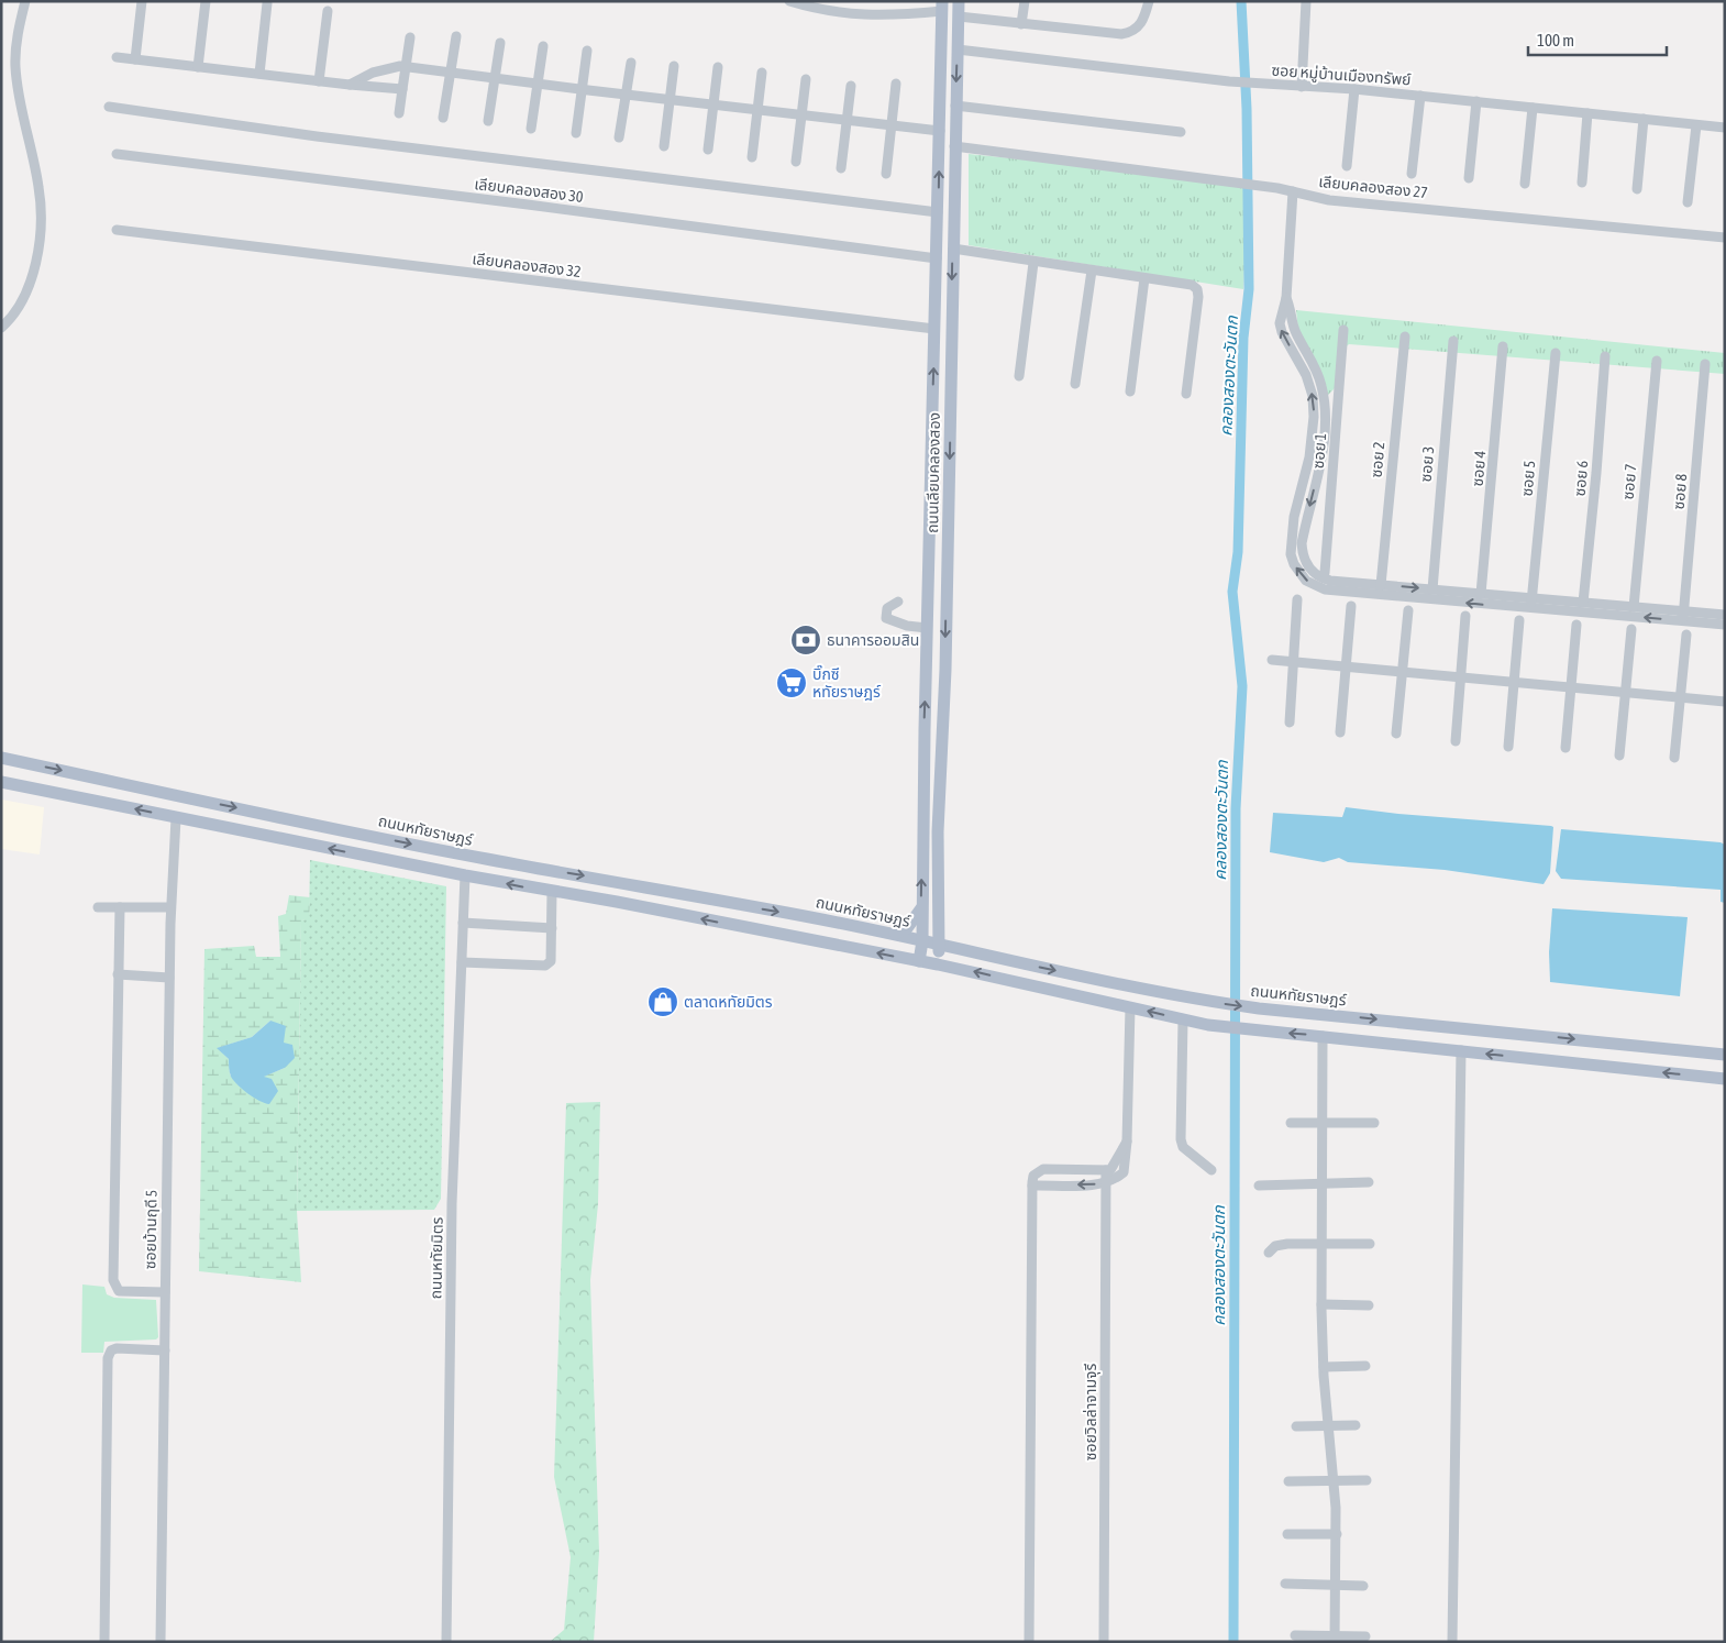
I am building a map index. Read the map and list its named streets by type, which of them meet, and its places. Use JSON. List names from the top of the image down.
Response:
{
  "streets": {
    "main road": ["ถนนเลียบคลองสอง", "ถนนหทัยราษฎร์"],
    "street": [
      "ซอย หมู่บ้านเมืองทรัพย์",
      "เลียบคลองสอง 27",
      "เลียบคลองสอง 30",
      "เลียบคลองสอง 32",
      "ซอย 1",
      "ซอย 2",
      "ซอย 3",
      "ซอย 4",
      "ซอย 5",
      "ซอย 6",
      "ซอย 7",
      "ซอย 8",
      "ซอยบ้านฤดี 5",
      "ถนนหทัยมิตร",
      "ซอยวิลล่าจามจุรี"
    ]
  },
  "crossings": [
    ["ซอย หมู่บ้านเมืองทรัพย์", "ถนนเลียบคลองสอง"],
    ["เลียบคลองสอง 27", "ถนนเลียบคลองสอง"],
    ["เลียบคลองสอง 30", "ถนนเลียบคลองสอง"],
    ["เลียบคลองสอง 32", "ถนนเลียบคลองสอง"],
    ["ถนนเลียบคลองสอง", "ถนนหทัยราษฎร์"]
  ],
  "water": ["คลองสองตะวันตก"],
  "places": {
    "bank": ["ธนาคารออมสิน"],
    "supermarket": ["บิ๊กซี หทัยราษฎร์"],
    "shop": ["ตลาดหทัยมิตร"]
  },
  "scale_bar": "100 m"
}
